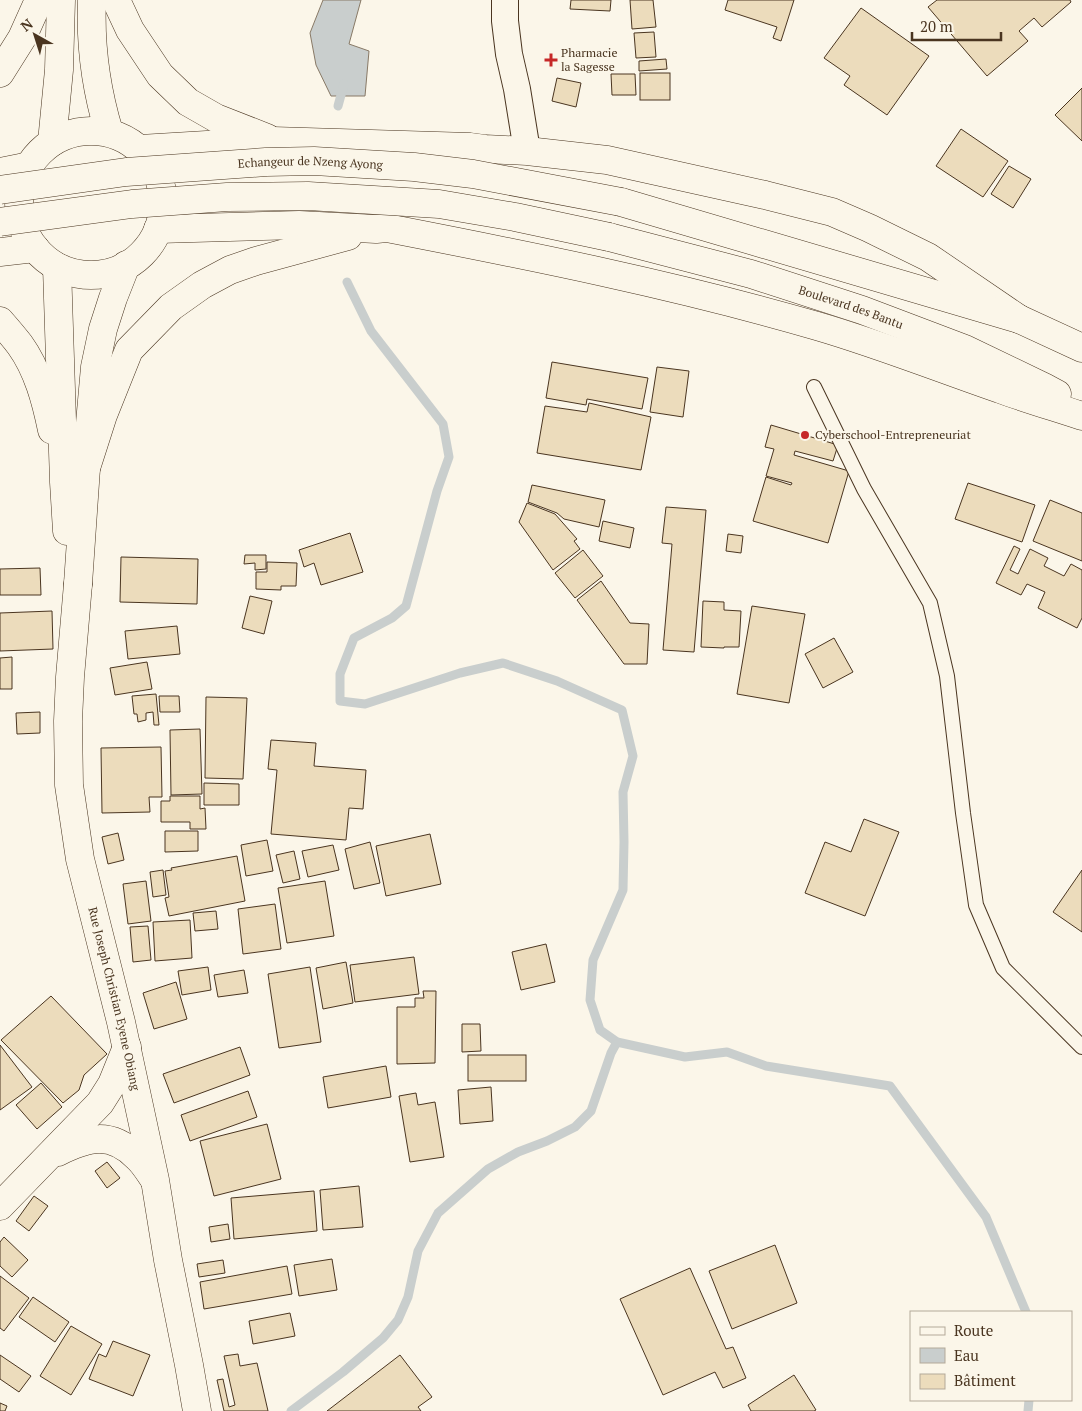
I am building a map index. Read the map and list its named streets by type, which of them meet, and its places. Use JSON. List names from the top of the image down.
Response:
{
  "streets": {
    "main road": ["Echangeur de Nzeng Ayong", "Boulevard des Bantu", "Rue Joseph Christian Eyene Obiang"]
  },
  "places": {
    "health": ["Pharmacie la Sagesse"],
    "other": ["Cyberschool-Entrepreneuriat"]
  },
  "legend": ["Route", "Eau", "Bâtiment"],
  "scale_bar": "20 m",
  "north": "top left"
}
